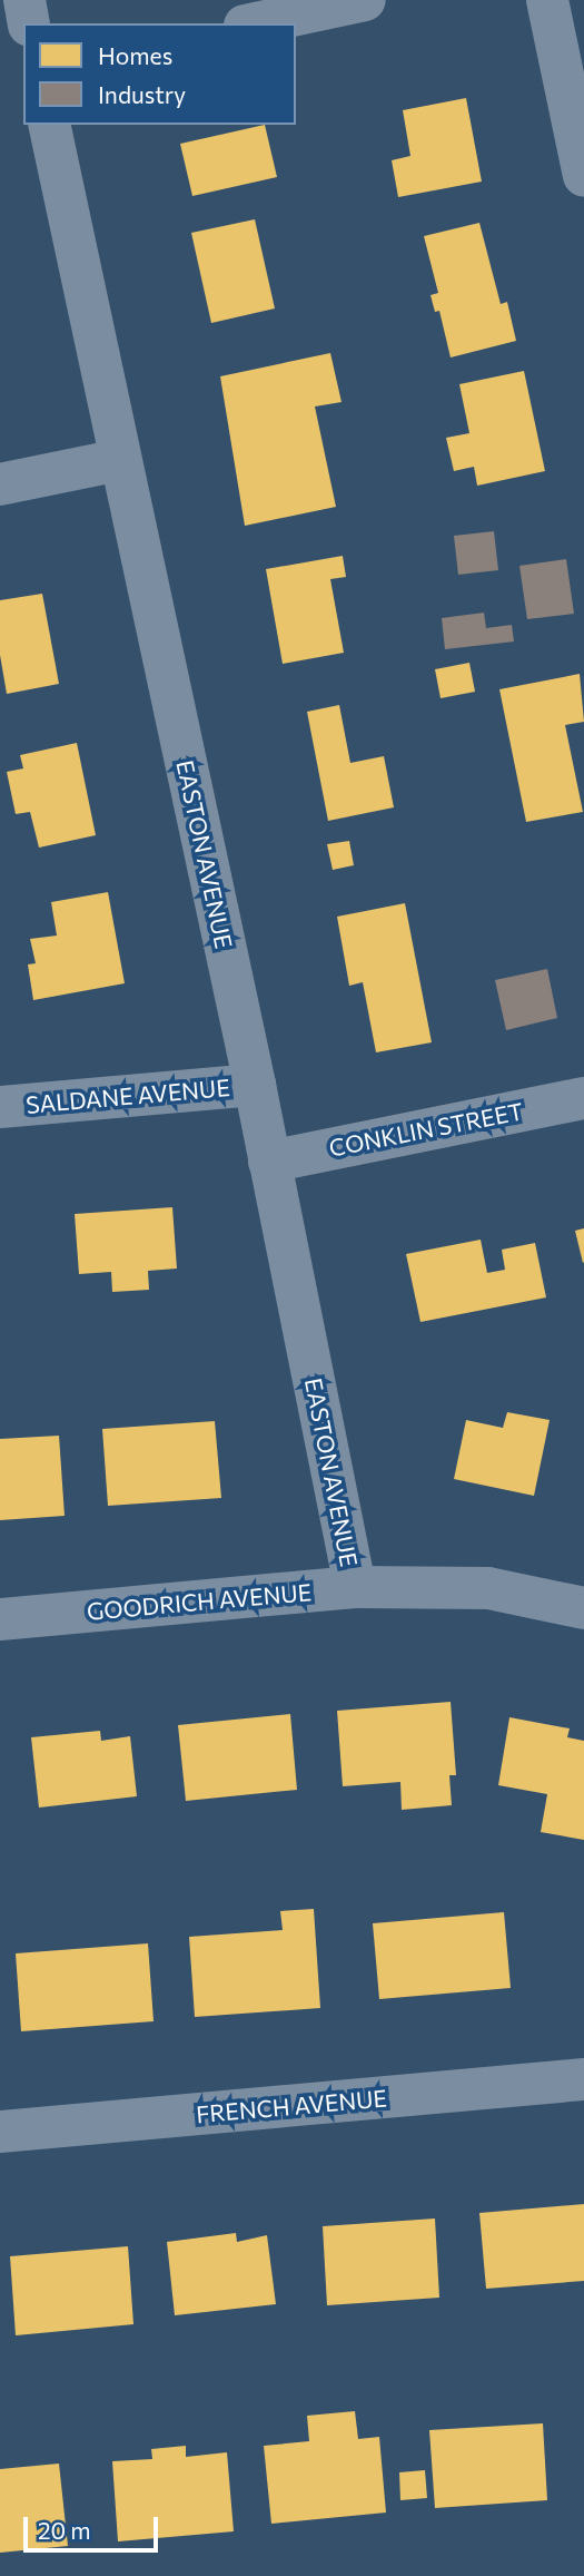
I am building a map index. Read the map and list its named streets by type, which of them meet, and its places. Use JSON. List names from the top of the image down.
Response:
{
  "streets": {
    "street": [
      "EASTON AVENUE",
      "SALDANE AVENUE",
      "CONKLIN STREET",
      "GOODRICH AVENUE",
      "FRENCH AVENUE"
    ]
  },
  "crossings": [
    ["EASTON AVENUE", "SALDANE AVENUE"],
    ["EASTON AVENUE", "CONKLIN STREET"],
    ["EASTON AVENUE", "GOODRICH AVENUE"]
  ],
  "legend": ["Homes", "Industry"],
  "scale_bar": "20 m"
}
